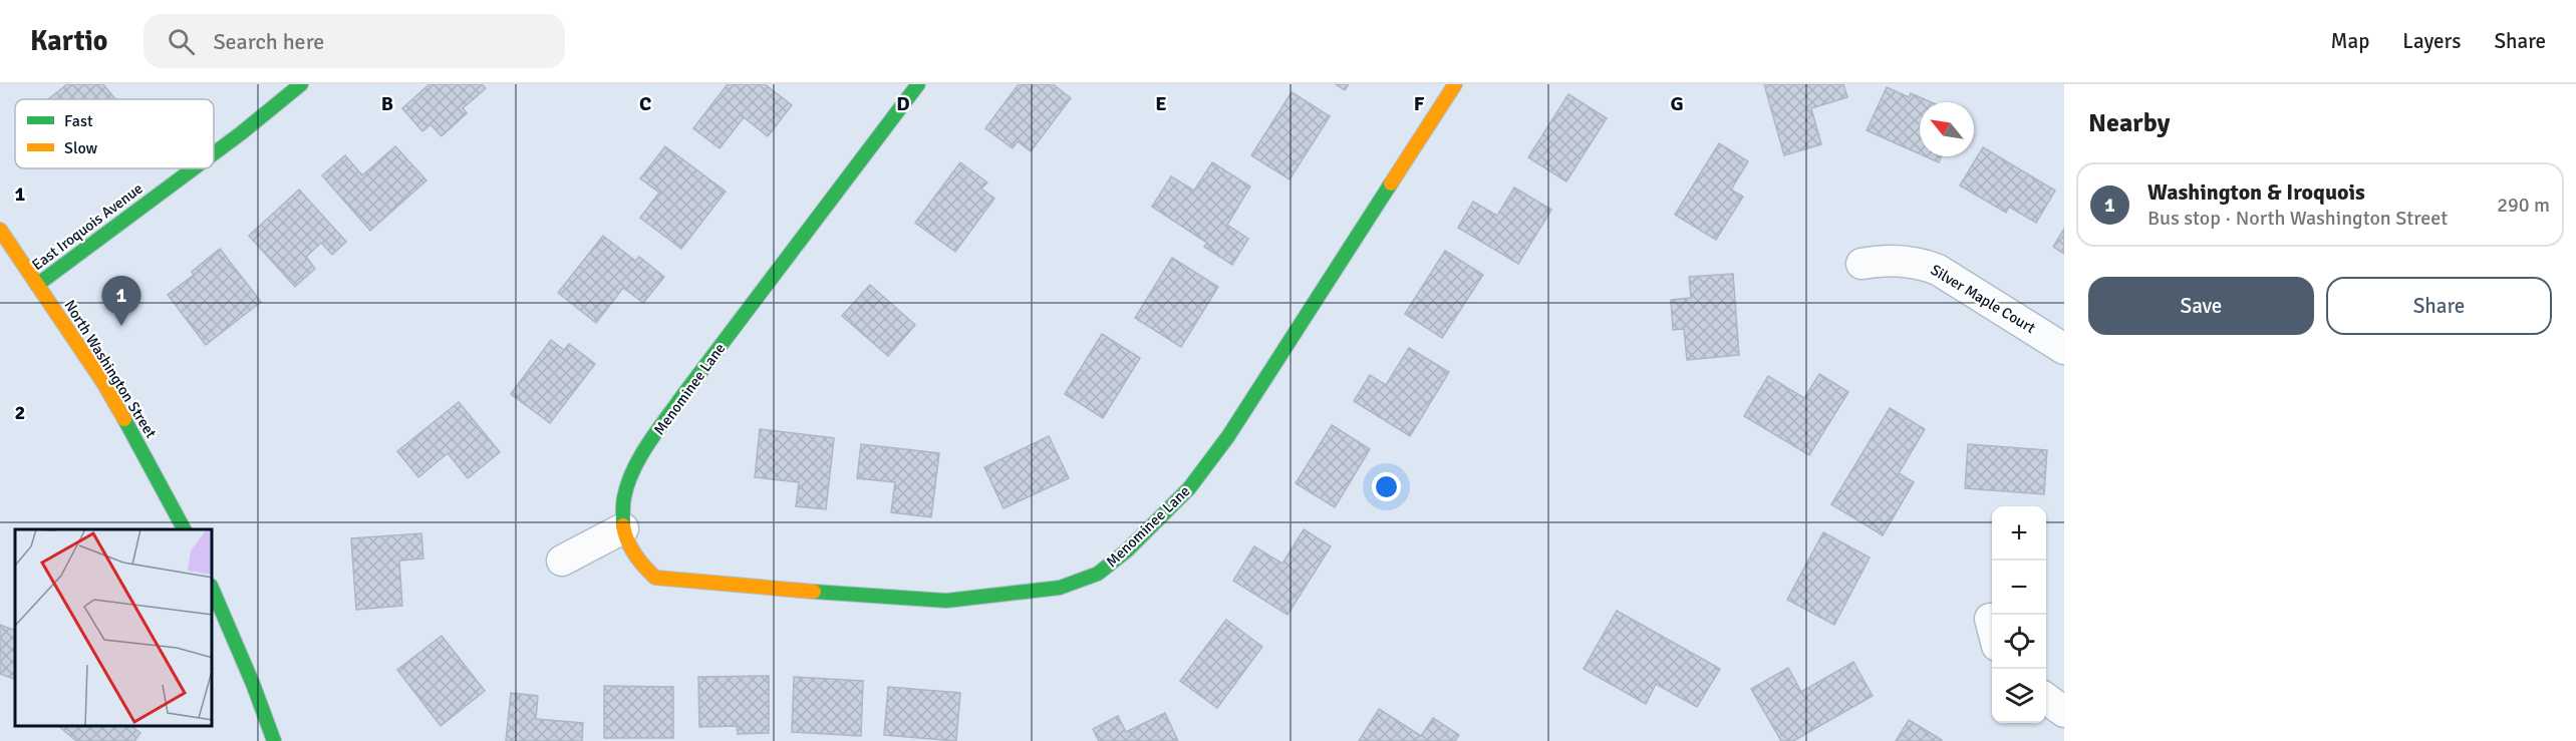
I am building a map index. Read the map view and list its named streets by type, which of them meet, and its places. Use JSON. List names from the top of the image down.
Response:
{
  "streets": {
    "street": [
      "East Iroquois Avenue",
      "Silver Maple Court",
      "North Washington Street",
      "Menominee Lane"
    ]
  },
  "crossings": [
    ["East Iroquois Avenue", "North Washington Street"]
  ],
  "legend": ["Fast", "Slow"],
  "north": "top left",
  "page": {
    "header": "Kartio",
    "search": "Search here",
    "nav": ["Map", "Layers", "Share"],
    "heading": "Nearby",
    "list": [
      {
        "mark": "1",
        "name": "Washington & Iroquois",
        "note": "Bus stop · North Washington Street",
        "value": "290 m"
      }
    ],
    "buttons": ["Save", "Share"],
    "pins": "1",
    "map_buttons": ["+", "−"]
  },
  "grid": {
    "columns": [
      "B",
      "C",
      "D",
      "E",
      "F",
      "G"
    ],
    "rows": ["1", "2"]
  }
}
